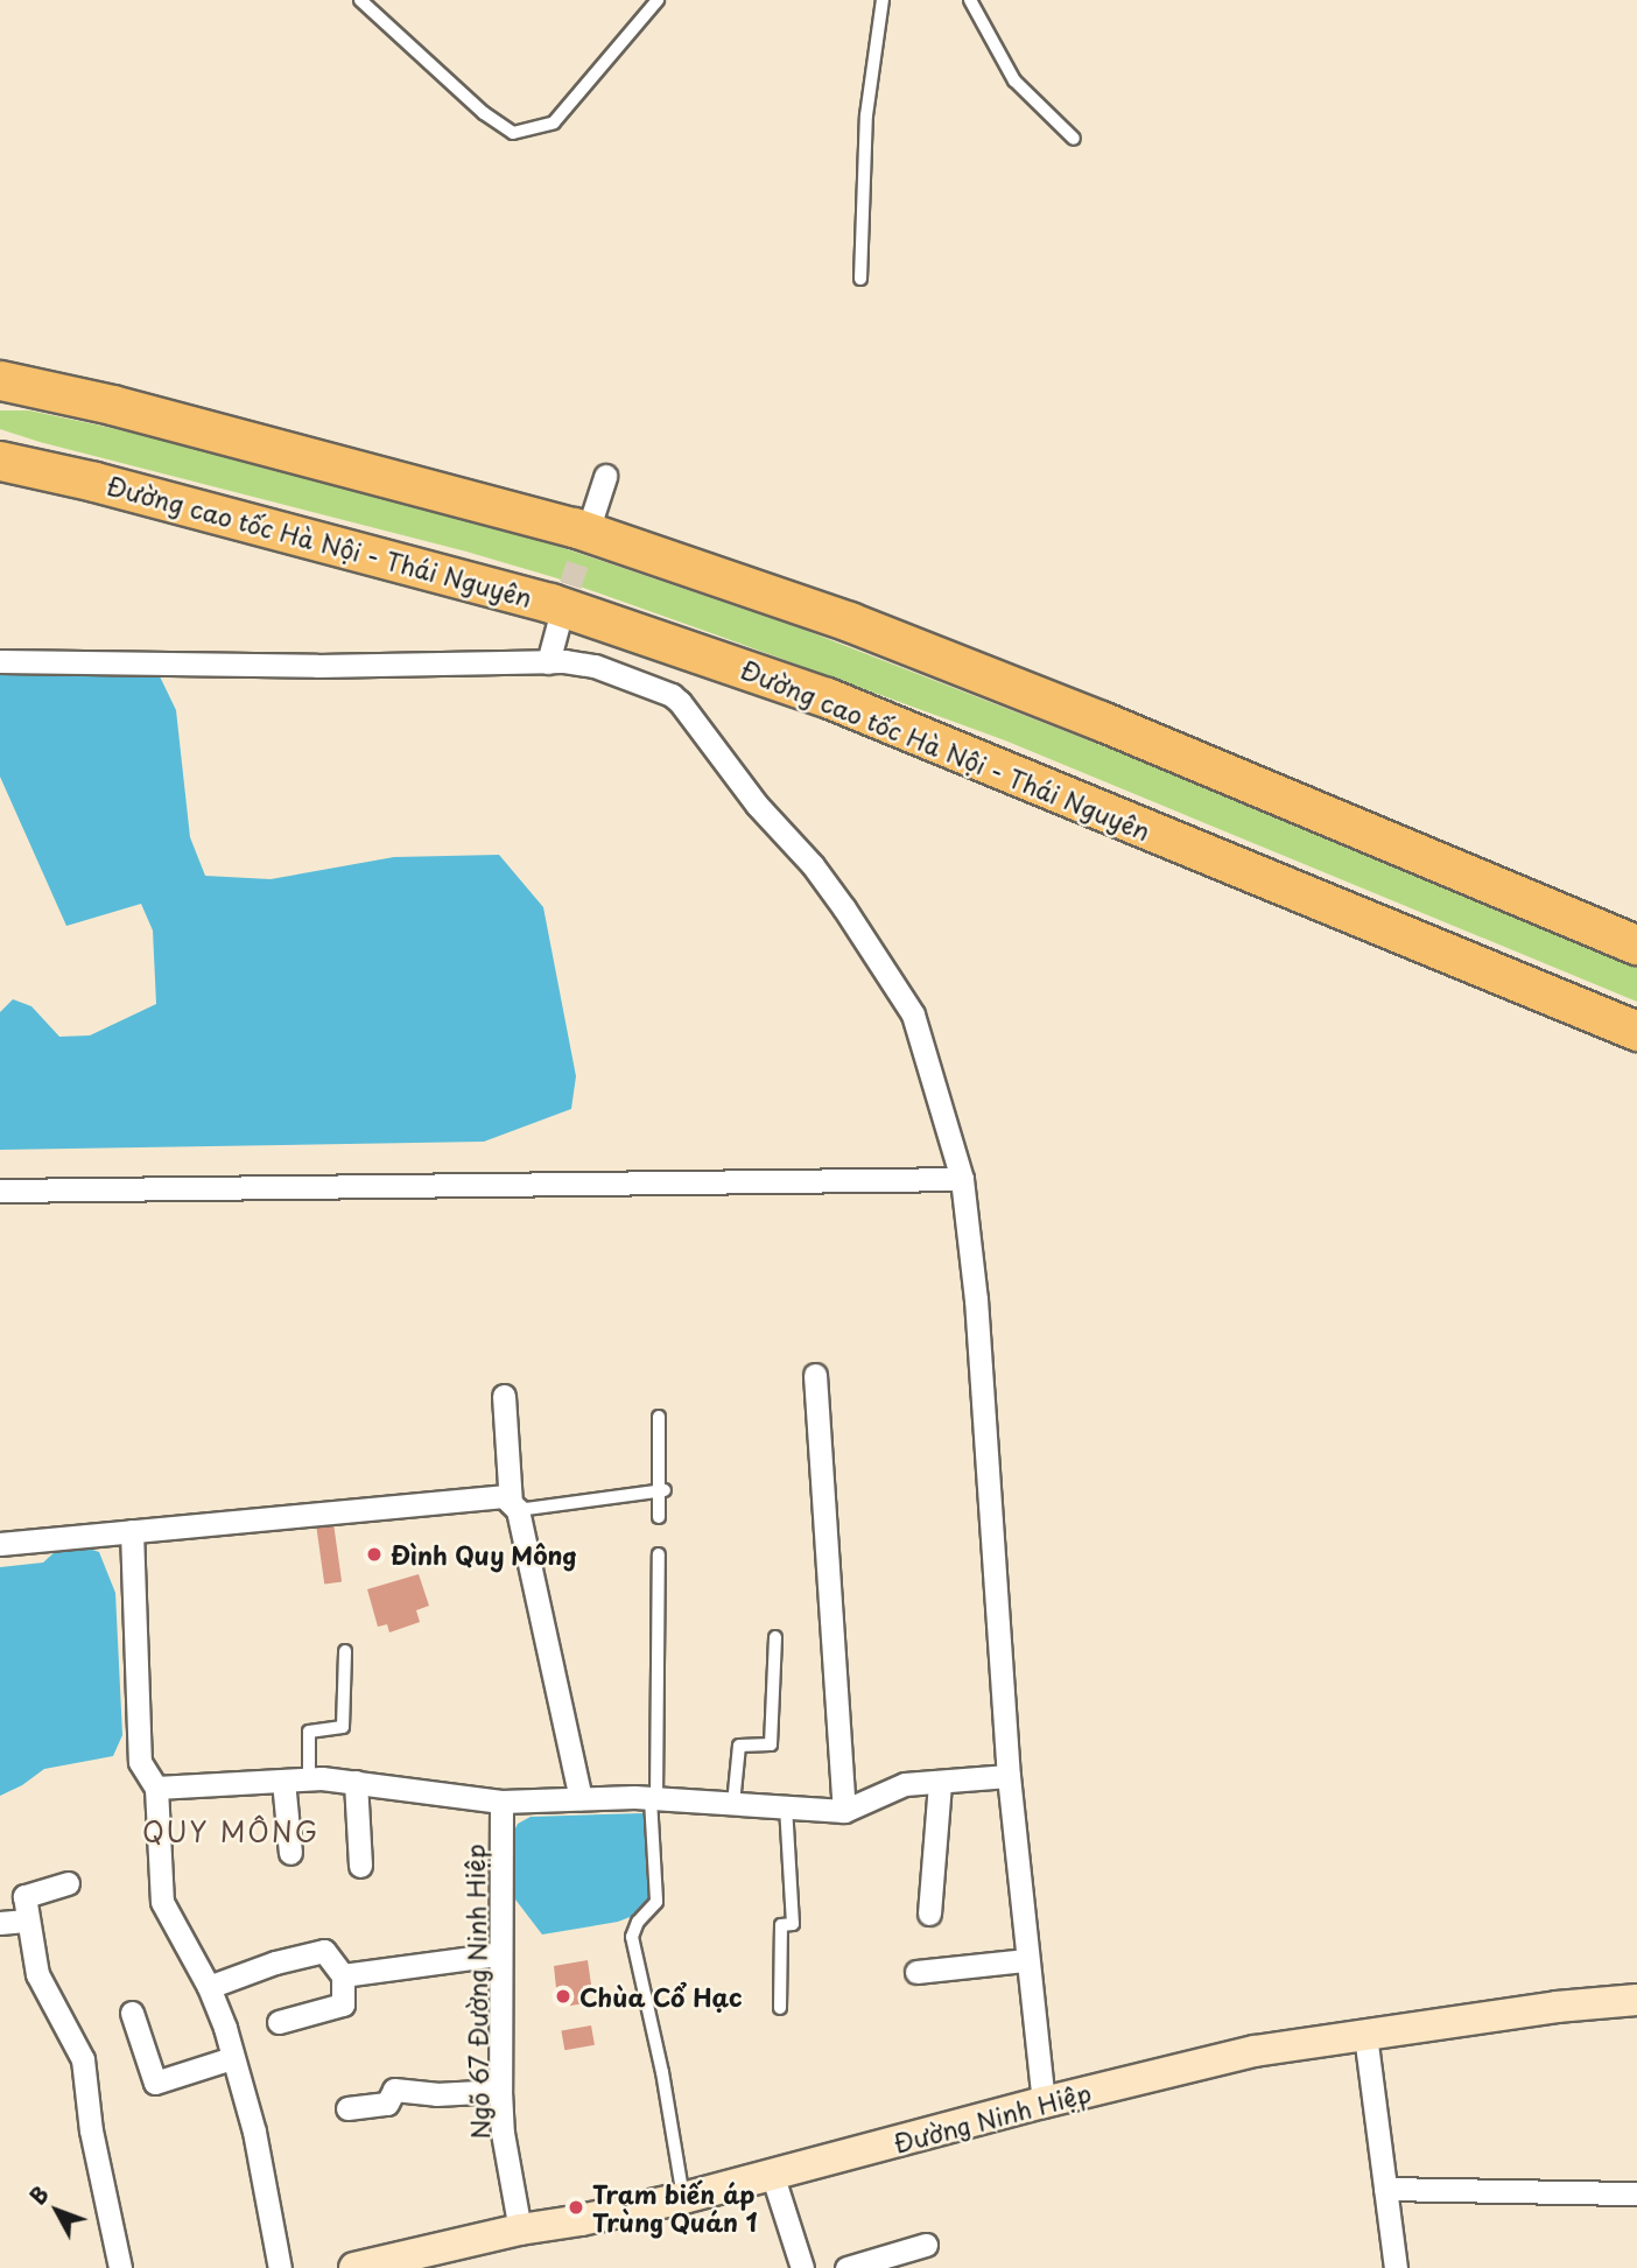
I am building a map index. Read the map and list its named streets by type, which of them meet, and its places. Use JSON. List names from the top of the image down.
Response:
{
  "streets": {
    "highway": ["Đường cao tốc Hà Nội - Thái Nguyên"],
    "main road": ["Đường Ninh Hiệp"],
    "street": ["Ngõ 67 Đường Ninh Hiệp"]
  },
  "crossings": [
    ["Ngõ 67 Đường Ninh Hiệp", "Đường Ninh Hiệp"]
  ],
  "districts": ["QUY MÔNG"],
  "places": ["Đình Quy Mông", "Chùa Cổ Hạc", "Trạm biến áp Trùng Quán 1"],
  "north": "top left"
}
